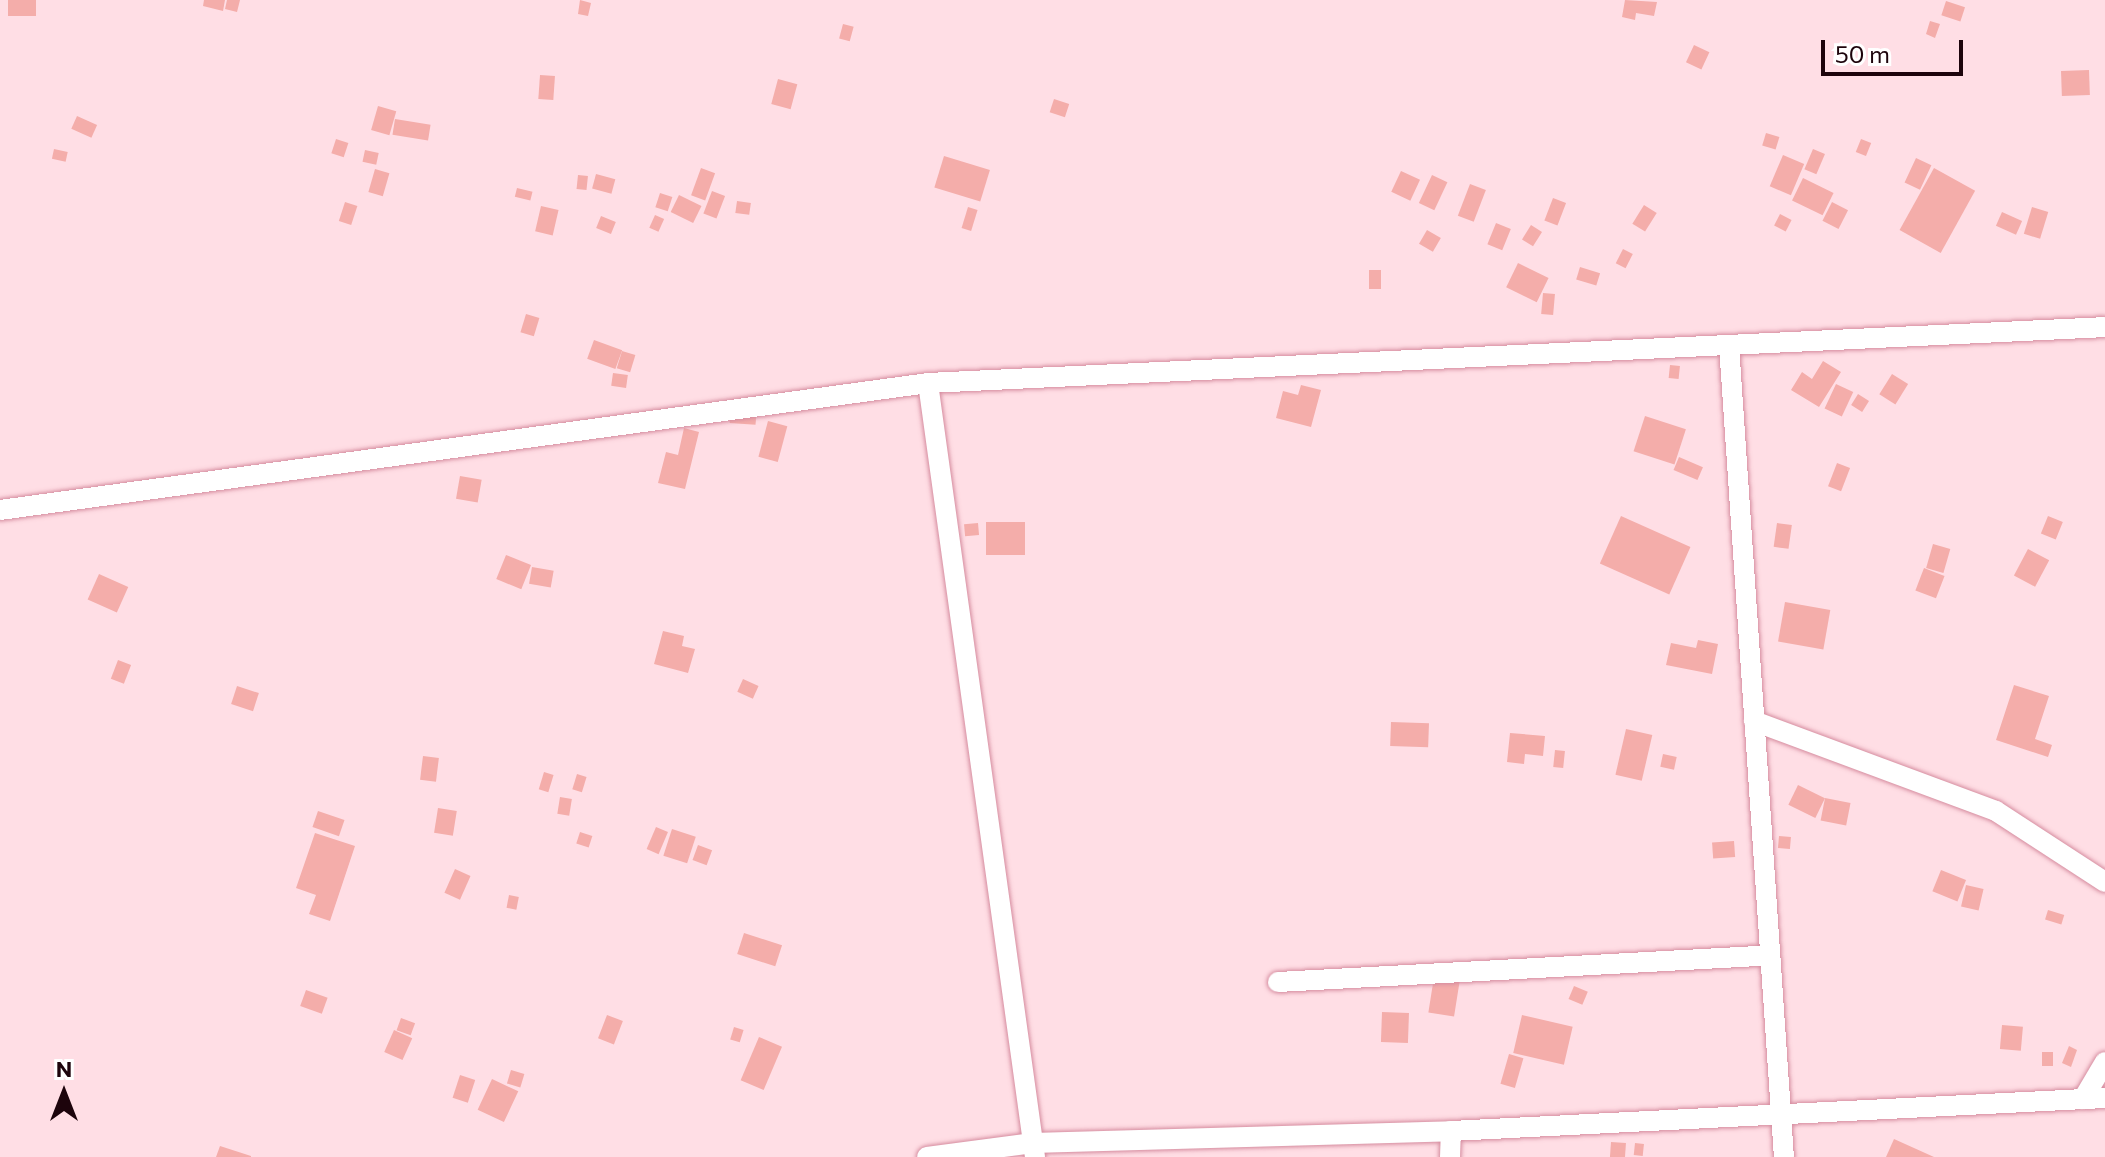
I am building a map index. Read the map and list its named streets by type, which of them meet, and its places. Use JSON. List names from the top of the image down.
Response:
{
  "scale_bar": "50 m",
  "north": "top"
}
